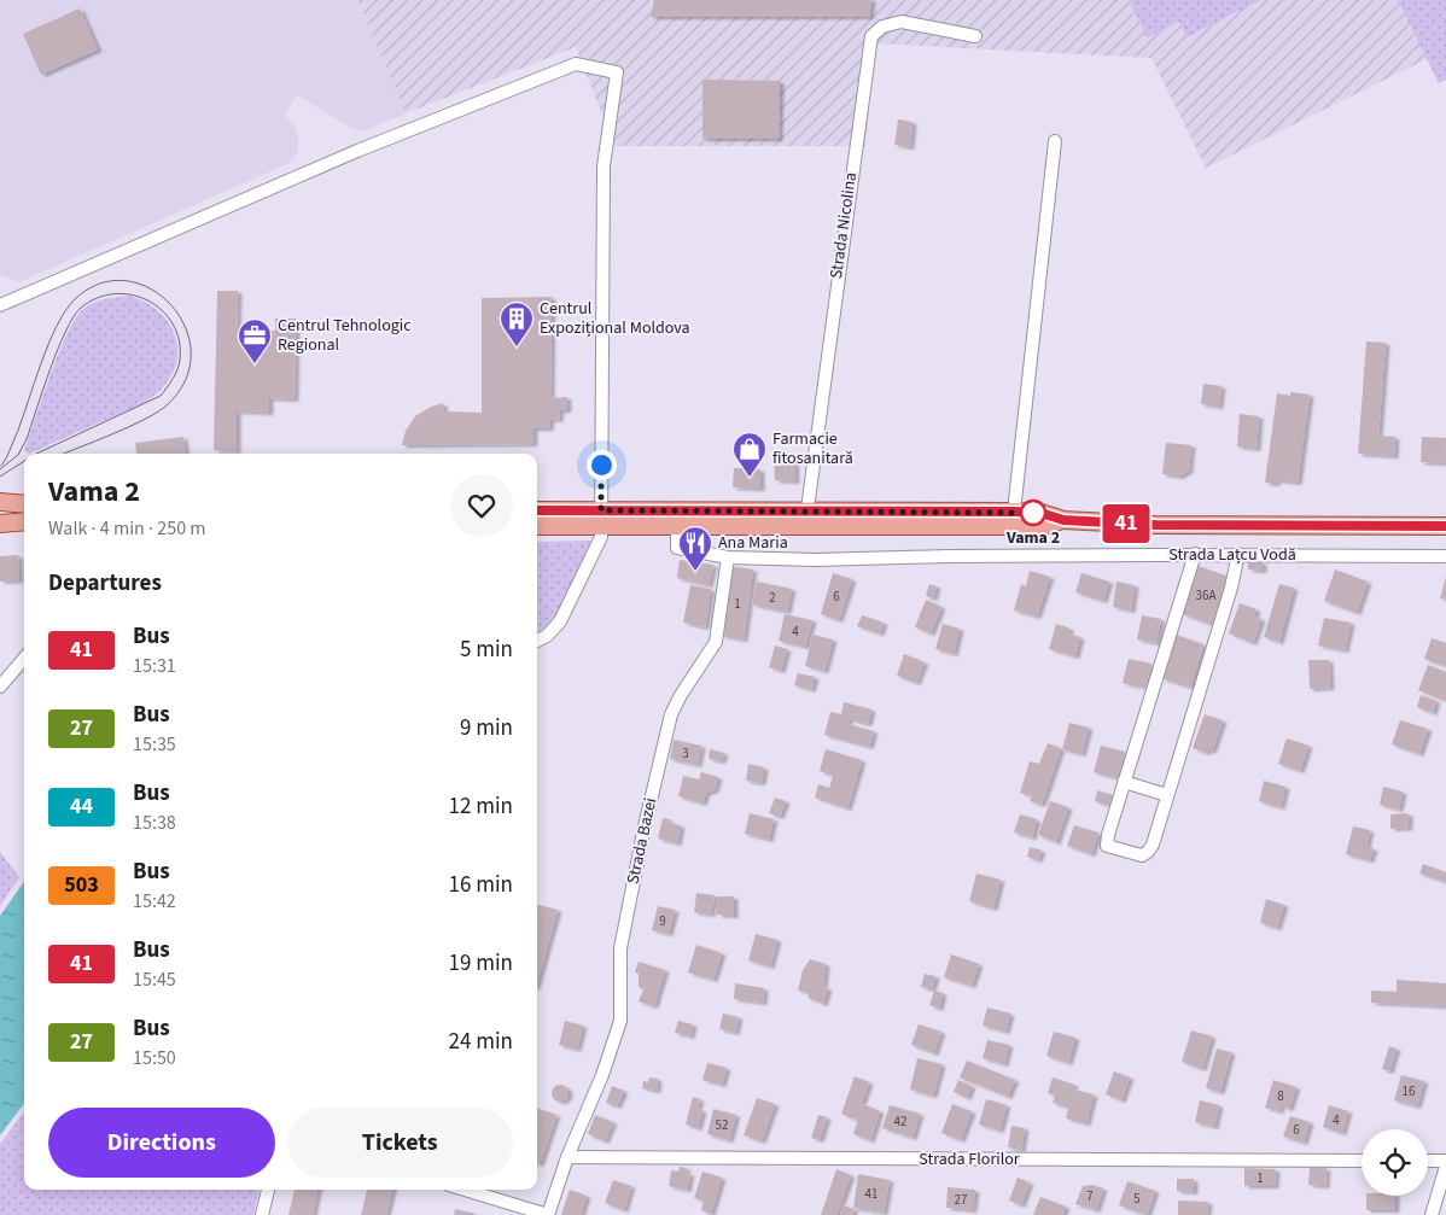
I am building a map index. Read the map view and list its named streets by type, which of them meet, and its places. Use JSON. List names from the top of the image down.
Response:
{
  "streets": {
    "street": [
      "Strada Nicolina",
      "Strada Lațcu Vodă",
      "Strada Bazei",
      "Strada Florilor"
    ]
  },
  "crossings": [
    ["Strada Lațcu Vodă", "Strada Bazei"],
    ["Strada Bazei", "Strada Florilor"]
  ],
  "places": {
    "building": ["Centrul Expozițional Moldova"],
    "office": ["Centrul Tehnologic Regional"],
    "shop": ["Farmacie fitosanitară"],
    "other": ["Vama 2"],
    "restaurant": ["Ana Maria"]
  },
  "lines": ["bus line 41"],
  "house_numbers": [
    "36A",
    "6",
    "2",
    "1",
    "4",
    "3",
    "9",
    "16",
    "8",
    "4",
    "42",
    "52",
    "6",
    "1",
    "41",
    "7",
    "5",
    "27"
  ],
  "page": {
    "on_map": "41",
    "heading": [
      ["Vama 2", "Walk · 4 min · 250 m"],
      "Departures"
    ],
    "list": [
      {
        "mark": "41",
        "name": "Bus",
        "note": "15:31",
        "value": "5 min"
      },
      {
        "mark": "27",
        "name": "Bus",
        "note": "15:35",
        "value": "9 min"
      },
      {
        "mark": "44",
        "name": "Bus",
        "note": "15:38",
        "value": "12 min"
      },
      {
        "mark": "503",
        "name": "Bus",
        "note": "15:42",
        "value": "16 min"
      },
      {
        "mark": "41",
        "name": "Bus",
        "note": "15:45",
        "value": "19 min"
      },
      {
        "mark": "27",
        "name": "Bus",
        "note": "15:50",
        "value": "24 min"
      }
    ],
    "buttons": ["Directions", "Tickets"]
  }
}
